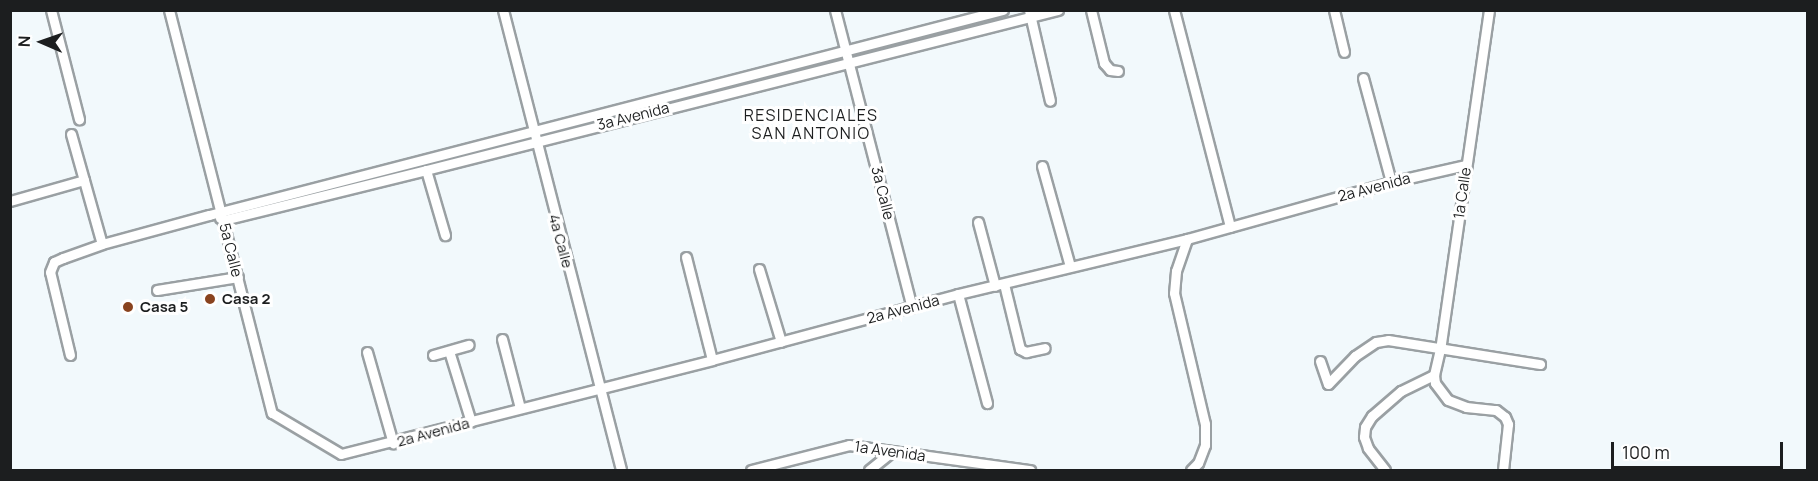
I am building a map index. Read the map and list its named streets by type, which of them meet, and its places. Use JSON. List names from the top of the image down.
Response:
{
  "streets": {
    "street": [
      "3a Avenida",
      "2a Avenida",
      "3a Calle",
      "1a Calle",
      "4a Calle",
      "5a Calle",
      "1a Avenida"
    ]
  },
  "crossings": [
    ["3a Avenida", "3a Calle"],
    ["3a Avenida", "4a Calle"],
    ["3a Avenida", "5a Calle"],
    ["2a Avenida", "3a Calle"],
    ["2a Avenida", "1a Calle"],
    ["2a Avenida", "4a Calle"],
    ["2a Avenida", "5a Calle"]
  ],
  "districts": ["RESIDENCIALES SAN ANTONIO"],
  "places": ["Casa 2", "Casa 5"],
  "scale_bar": "100 m",
  "north": "left"
}
